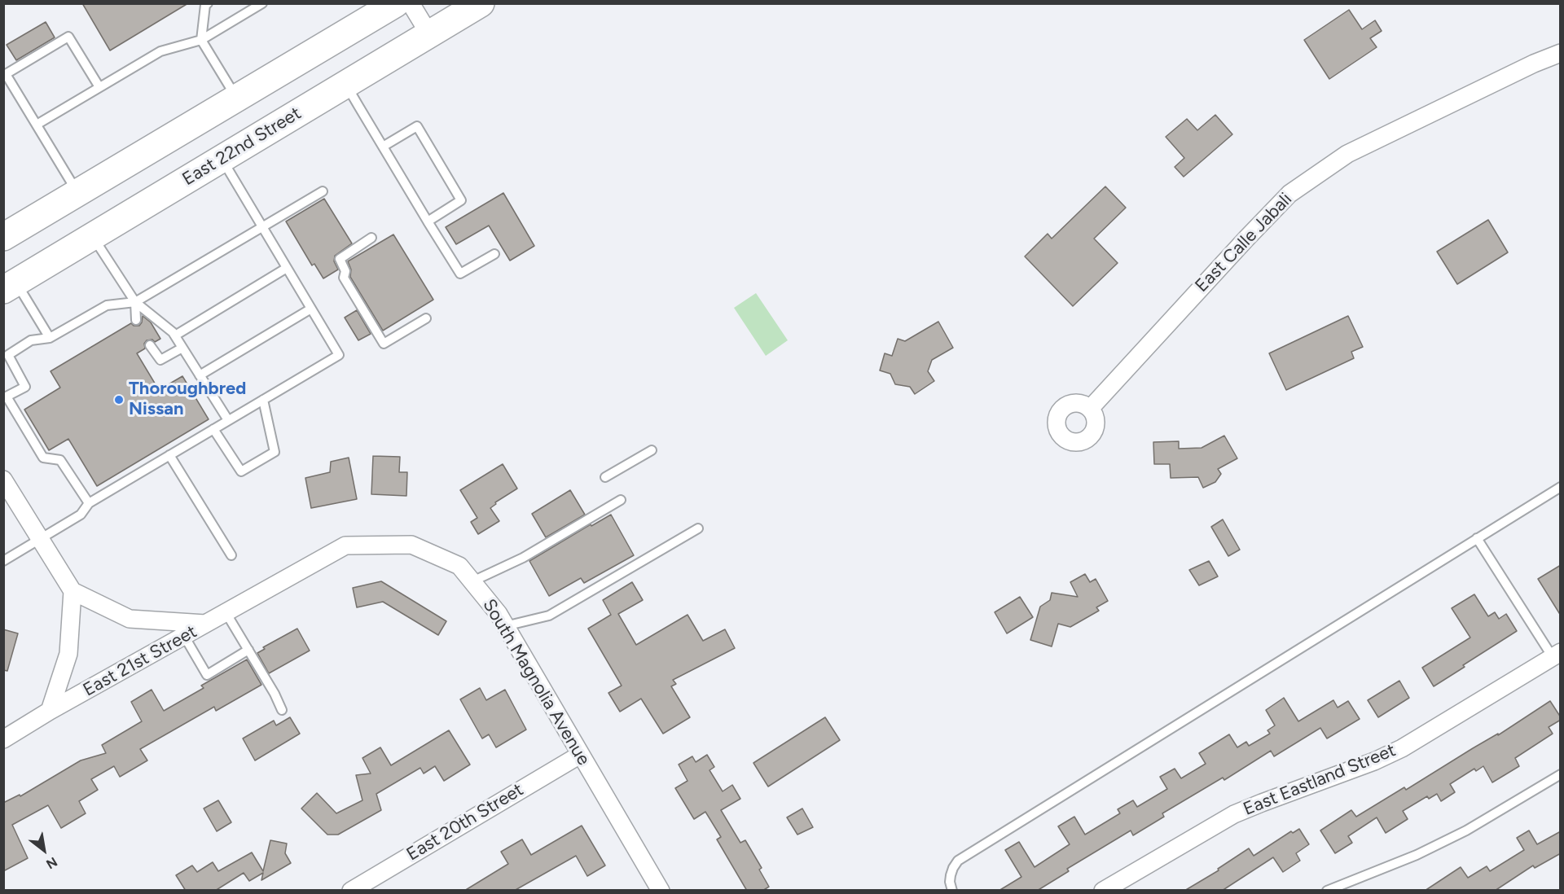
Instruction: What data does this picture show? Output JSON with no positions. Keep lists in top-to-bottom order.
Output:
{
  "streets": {
    "main road": ["East 22nd Street"],
    "street": [
      "East Calle Jabali",
      "East 21st Street",
      "South Magnolia Avenue",
      "East Eastland Street",
      "East 20th Street"
    ]
  },
  "crossings": [
    ["East 21st Street", "South Magnolia Avenue"],
    ["South Magnolia Avenue", "East 20th Street"]
  ],
  "places": ["Thoroughbred Nissan"],
  "north": "bottom right"
}
